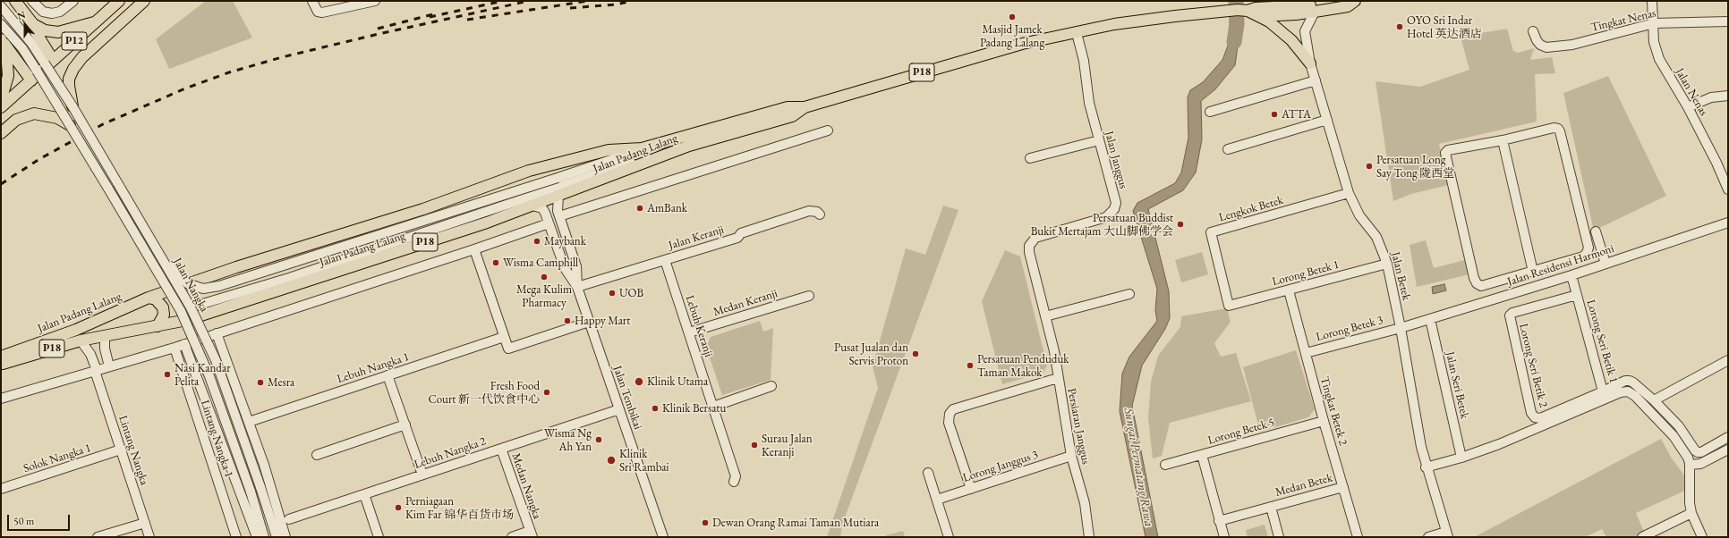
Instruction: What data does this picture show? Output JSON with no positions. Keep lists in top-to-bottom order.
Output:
{
  "streets": {
    "main road": ["P12", "P18", "Jalan Padang Lalang"],
    "street": [
      "Tingkat Nenas",
      "Jalan Nenas",
      "Jalan Janggus",
      "Lengkok Betek",
      "Jalan Keranji",
      "Jalan Residensi Harmoni",
      "Lorong Betek 1",
      "Jalan Betek",
      "Jalan Nangka",
      "Medan Keranji",
      "Lebuh Keranji",
      "Lorong Betek 3",
      "Lorong Seri Betik 1",
      "Lorong Seri Betik 2",
      "Lebuh Nangka 1",
      "Jalan Seri Betek",
      "Jalan Tembikai",
      "Tingkat Betek 2",
      "Persiaran Janggus",
      "Lorong Betek 5",
      "Lintang Nangka 1",
      "Lintang Nangka",
      "Lebuh Nangka 2",
      "Solok Nangka 1",
      "Lorong Janggus 3",
      "Medan Betek",
      "Medan Nangka"
    ]
  },
  "crossings": [
    ["Tingkat Nenas", "Jalan Nenas"],
    ["P12", "Jalan Nangka"],
    ["P18", "Jalan Padang Lalang"],
    ["P18", "Jalan Betek"],
    ["Jalan Padang Lalang", "Jalan Janggus"],
    ["Jalan Padang Lalang", "Jalan Betek"],
    ["Jalan Padang Lalang", "Jalan Nangka"],
    ["Jalan Padang Lalang", "Jalan Tembikai"],
    ["Jalan Padang Lalang", "Lintang Nangka"],
    ["Jalan Janggus", "Persiaran Janggus"],
    ["Lengkok Betek", "Lorong Betek 1"],
    ["Lengkok Betek", "Jalan Betek"],
    ["Jalan Keranji", "Lebuh Keranji"],
    ["Jalan Keranji", "Jalan Tembikai"],
    ["Jalan Residensi Harmoni", "Jalan Betek"],
    ["Jalan Residensi Harmoni", "Lorong Betek 3"],
    ["Jalan Residensi Harmoni", "Lorong Seri Betik 1"],
    ["Jalan Residensi Harmoni", "Jalan Seri Betek"],
    ["Lorong Betek 1", "Jalan Betek"],
    ["Lorong Betek 1", "Tingkat Betek 2"],
    ["Jalan Betek", "Lorong Betek 3"],
    ["Medan Keranji", "Lebuh Keranji"],
    ["Lorong Betek 3", "Tingkat Betek 2"],
    ["Lorong Seri Betik 1", "Lorong Seri Betik 2"],
    ["Jalan Tembikai", "Lebuh Nangka 2"],
    ["Tingkat Betek 2", "Lorong Betek 5"],
    ["Tingkat Betek 2", "Medan Betek"],
    ["Persiaran Janggus", "Lorong Janggus 3"],
    ["Lintang Nangka", "Solok Nangka 1"],
    ["Lebuh Nangka 2", "Medan Nangka"]
  ],
  "water": ["Sungai Permatang Rawa"],
  "places": [
    "Masjid Jamek Padang Lalang",
    "OYO Sri Indar Hotel 英达酒店",
    "ATTA",
    "Persatuan Long Say Tong 陇西堂",
    "AmBank",
    "Persatuan Buddist Bukit Mertajam 大山脚佛学会",
    "Maybank",
    "Wisma Camphill",
    "Mega Kulim Pharmacy",
    "UOB",
    "Happy Mart",
    "Pusat Jualan dan Servis Proton",
    "Persatuan Penduduk Taman Makok",
    "Nasi Kandar Pelita",
    "Klinik Utama",
    "Mesra",
    "Fresh Food Court 新一代饮食中心",
    "Klinik Bersatu",
    "Wisma Ng Ah Yan",
    "Surau Jalan Keranji",
    "Klinik Sri Rambai",
    "Perniagaan Kim Far 锦华百货市场",
    "Dewan Orang Ramai Taman Mutiara"
  ],
  "scale_bar": "50 m",
  "north": "top"
}
